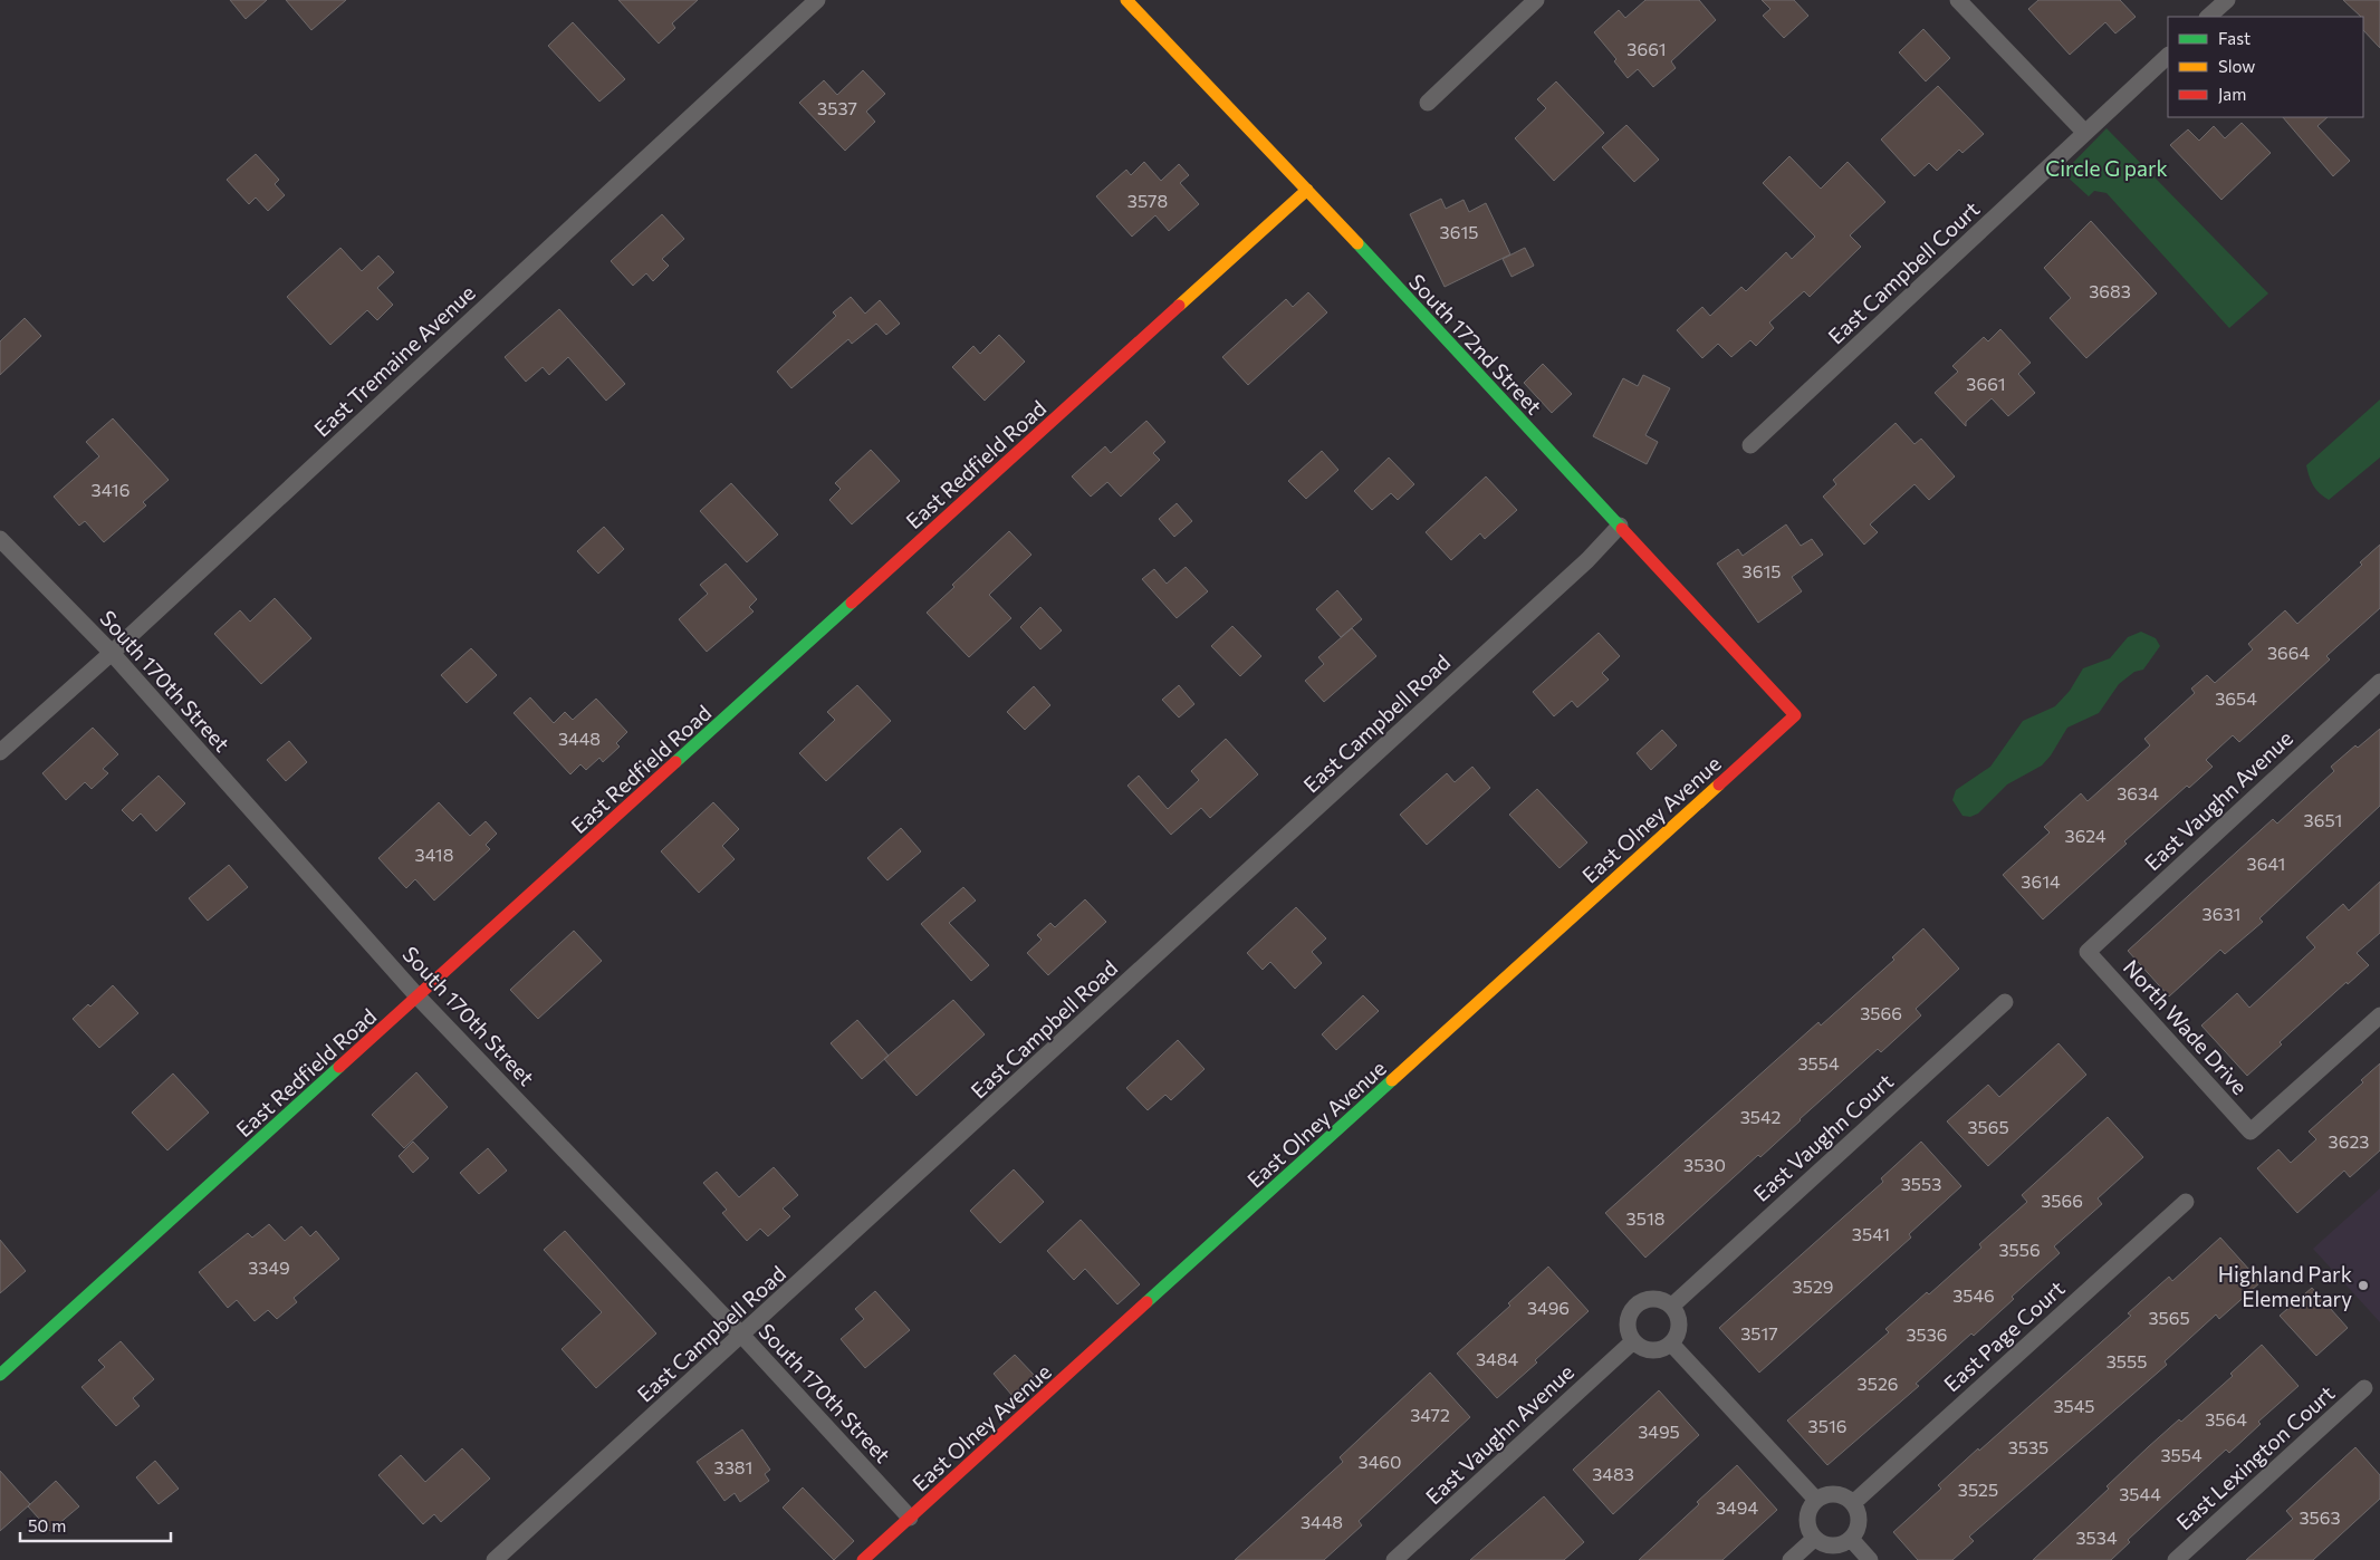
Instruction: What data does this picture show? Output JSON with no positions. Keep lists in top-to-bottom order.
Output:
{
  "streets": {
    "street": [
      "East Campbell Court",
      "South 172nd Street",
      "East Tremaine Avenue",
      "East Redfield Road",
      "South 170th Street",
      "East Campbell Road",
      "East Vaughn Avenue",
      "East Olney Avenue",
      "North Wade Drive",
      "East Vaughn Court",
      "East Page Court",
      "East Lexington Court"
    ]
  },
  "crossings": [
    ["South 172nd Street", "East Redfield Road"],
    ["South 172nd Street", "East Campbell Road"],
    ["South 172nd Street", "East Olney Avenue"],
    ["East Tremaine Avenue", "South 170th Street"],
    ["East Redfield Road", "South 170th Street"],
    ["South 170th Street", "East Campbell Road"],
    ["South 170th Street", "East Olney Avenue"],
    ["East Vaughn Avenue", "North Wade Drive"],
    ["East Vaughn Avenue", "East Vaughn Court"]
  ],
  "parks": ["Circle G park"],
  "places": ["Highland Park Elementary"],
  "house_numbers": [
    "3661",
    "3537",
    "3578",
    "3615",
    "3683",
    "3661",
    "3416",
    "3615",
    "3664",
    "3654",
    "3448",
    "3634",
    "3651",
    "3624",
    "3418",
    "3641",
    "3614",
    "3631",
    "3566",
    "3554",
    "3542",
    "3565",
    "3623",
    "3530",
    "3553",
    "3566",
    "3518",
    "3541",
    "3556",
    "3349",
    "3529",
    "3546",
    "3496",
    "3565",
    "3517",
    "3536",
    "3484",
    "3555",
    "3526",
    "3545",
    "3472",
    "3564",
    "3516",
    "3495",
    "3535",
    "3554",
    "3460",
    "3381",
    "3483",
    "3525",
    "3544",
    "3494",
    "3563",
    "3448",
    "3534"
  ],
  "legend": ["Fast", "Slow", "Jam"],
  "scale_bar": "50 m"
}
